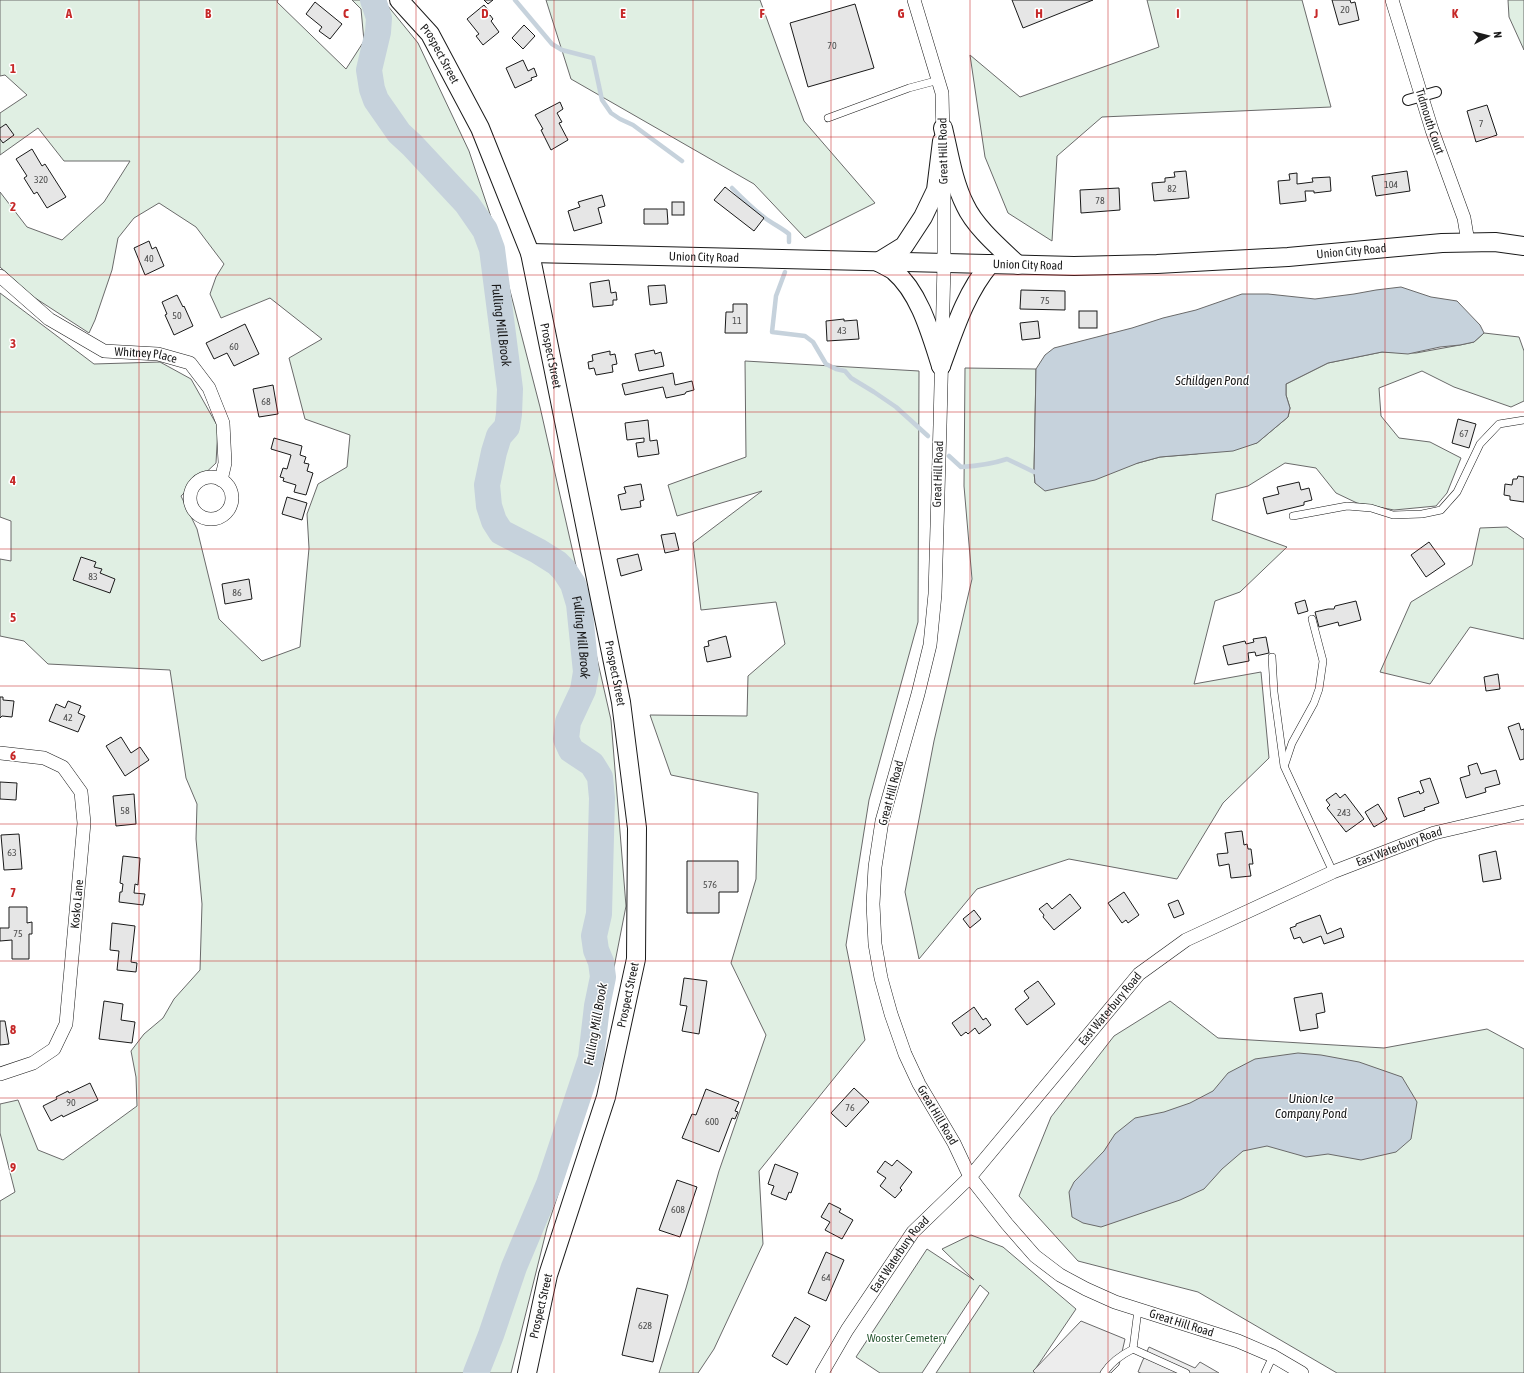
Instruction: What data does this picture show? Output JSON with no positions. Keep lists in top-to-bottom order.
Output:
{
  "streets": {
    "main road": ["Prospect Street", "Union City Road"],
    "street": [
      "Tidmouth Court",
      "Great Hill Road",
      "Whitney Place",
      "East Waterbury Road",
      "Kosko Lane"
    ]
  },
  "crossings": [
    ["Prospect Street", "Union City Road"],
    ["Tidmouth Court", "Union City Road"],
    ["Great Hill Road", "Union City Road"],
    ["Great Hill Road", "East Waterbury Road"]
  ],
  "water": ["Fulling Mill Brook", "Schildgen Pond", "Union Ice Company Pond"],
  "parks": ["Wooster Cemetery"],
  "house_numbers": [
    "20",
    "70",
    "7",
    "320",
    "104",
    "82",
    "78",
    "40",
    "75",
    "50",
    "11",
    "43",
    "60",
    "68",
    "67",
    "83",
    "86",
    "42",
    "58",
    "243",
    "63",
    "576",
    "75",
    "90",
    "76",
    "600",
    "608",
    "64",
    "628"
  ],
  "north": "right",
  "grid": {
    "columns": [
      "A",
      "B",
      "C",
      "D",
      "E",
      "F",
      "G",
      "H",
      "I",
      "J",
      "K"
    ],
    "rows": [
      "1",
      "2",
      "3",
      "4",
      "5",
      "6",
      "7",
      "8",
      "9"
    ]
  }
}
